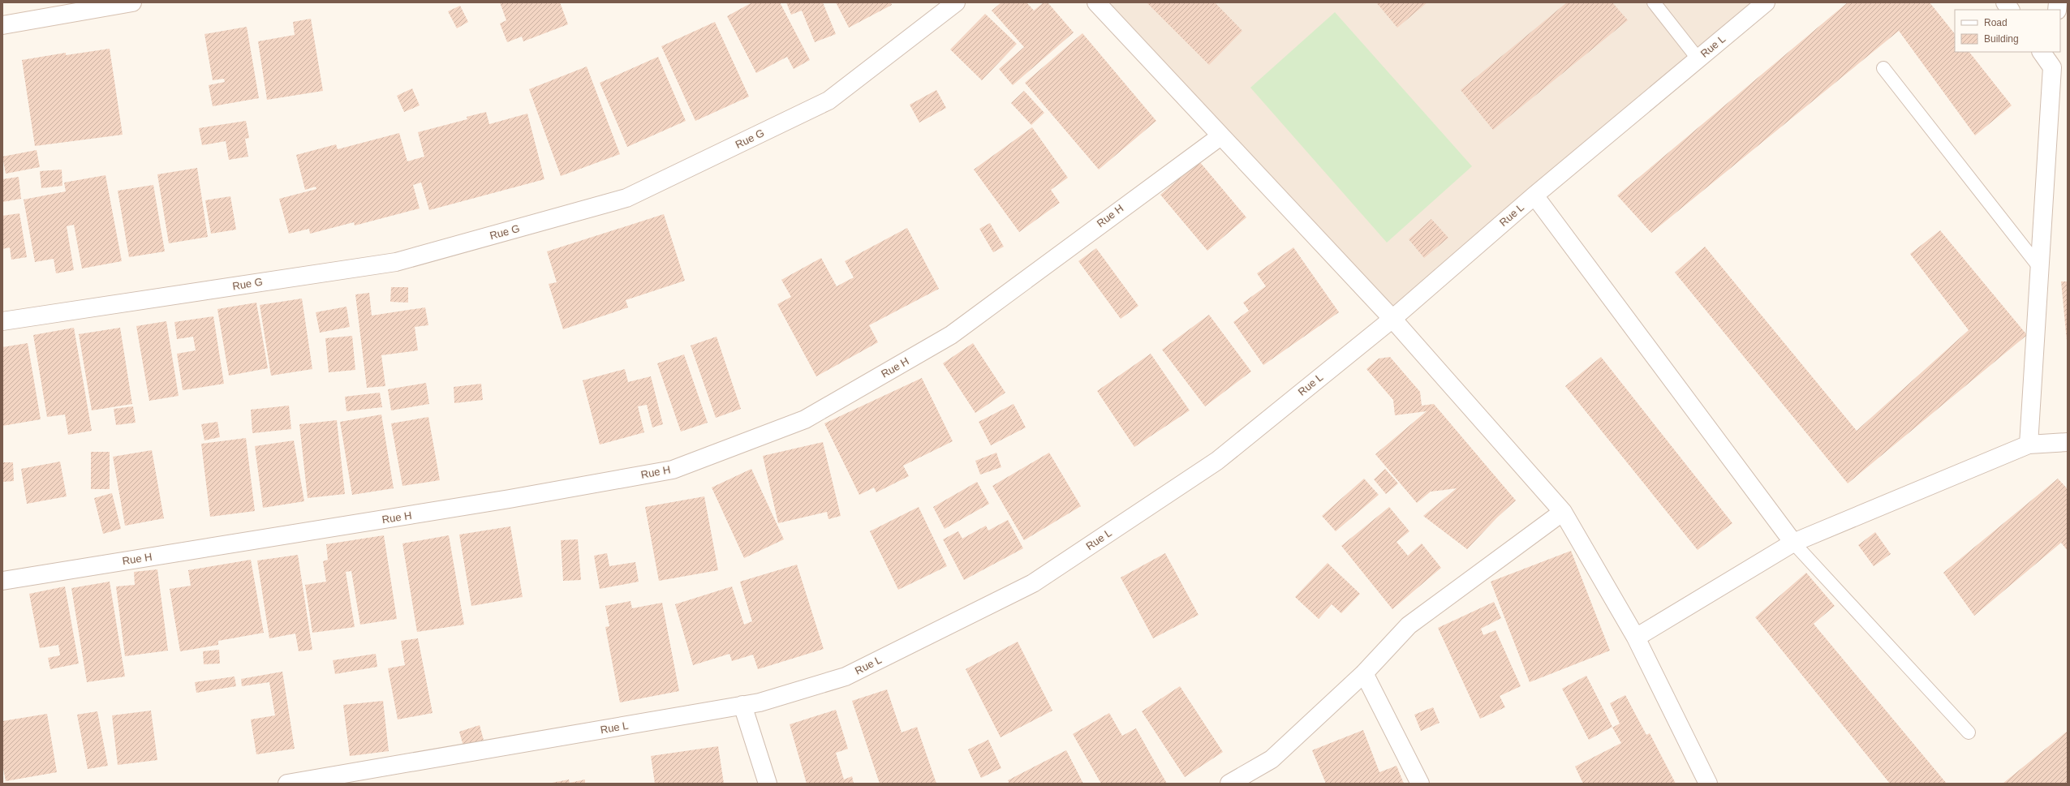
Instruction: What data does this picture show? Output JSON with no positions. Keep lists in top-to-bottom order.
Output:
{
  "streets": {
    "street": ["Rue L", "Rue G", "Rue H"]
  },
  "legend": ["Road", "Building"]
}
